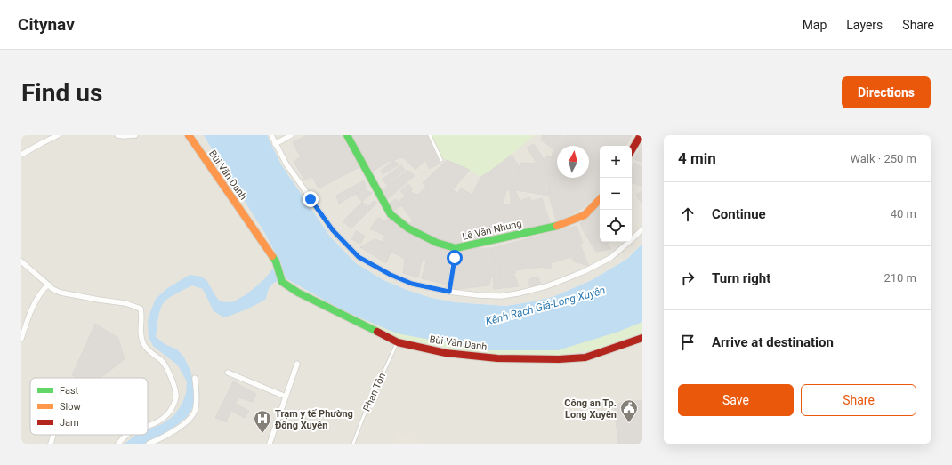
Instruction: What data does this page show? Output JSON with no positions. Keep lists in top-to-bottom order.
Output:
{
  "streets": {
    "street": ["Bùi Văn Danh", "Lê Văn Nhung"],
    "lane": ["Phan Tôn"]
  },
  "crossings": [
    ["Bùi Văn Danh", "Phan Tôn"]
  ],
  "water": ["Kênh Rạch Giá-Long Xuyên"],
  "places": {
    "public building": ["Công an Tp. Long Xuyên"],
    "hospital": ["Trạm y tế Phường Đông Xuyên"]
  },
  "legend": ["Fast", "Slow", "Jam"],
  "north": "top",
  "page": {
    "header": "Citynav",
    "nav": ["Map", "Layers", "Share"],
    "buttons": [
      "Directions",
      ["Save", "Share"]
    ],
    "title": "Find us",
    "heading": ["4 min", "Walk · 250 m"],
    "map_buttons": ["+", "−"],
    "list": [
      ["Continue", "40 m"],
      ["Turn right", "210 m"],
      "Arrive at destination"
    ]
  }
}
